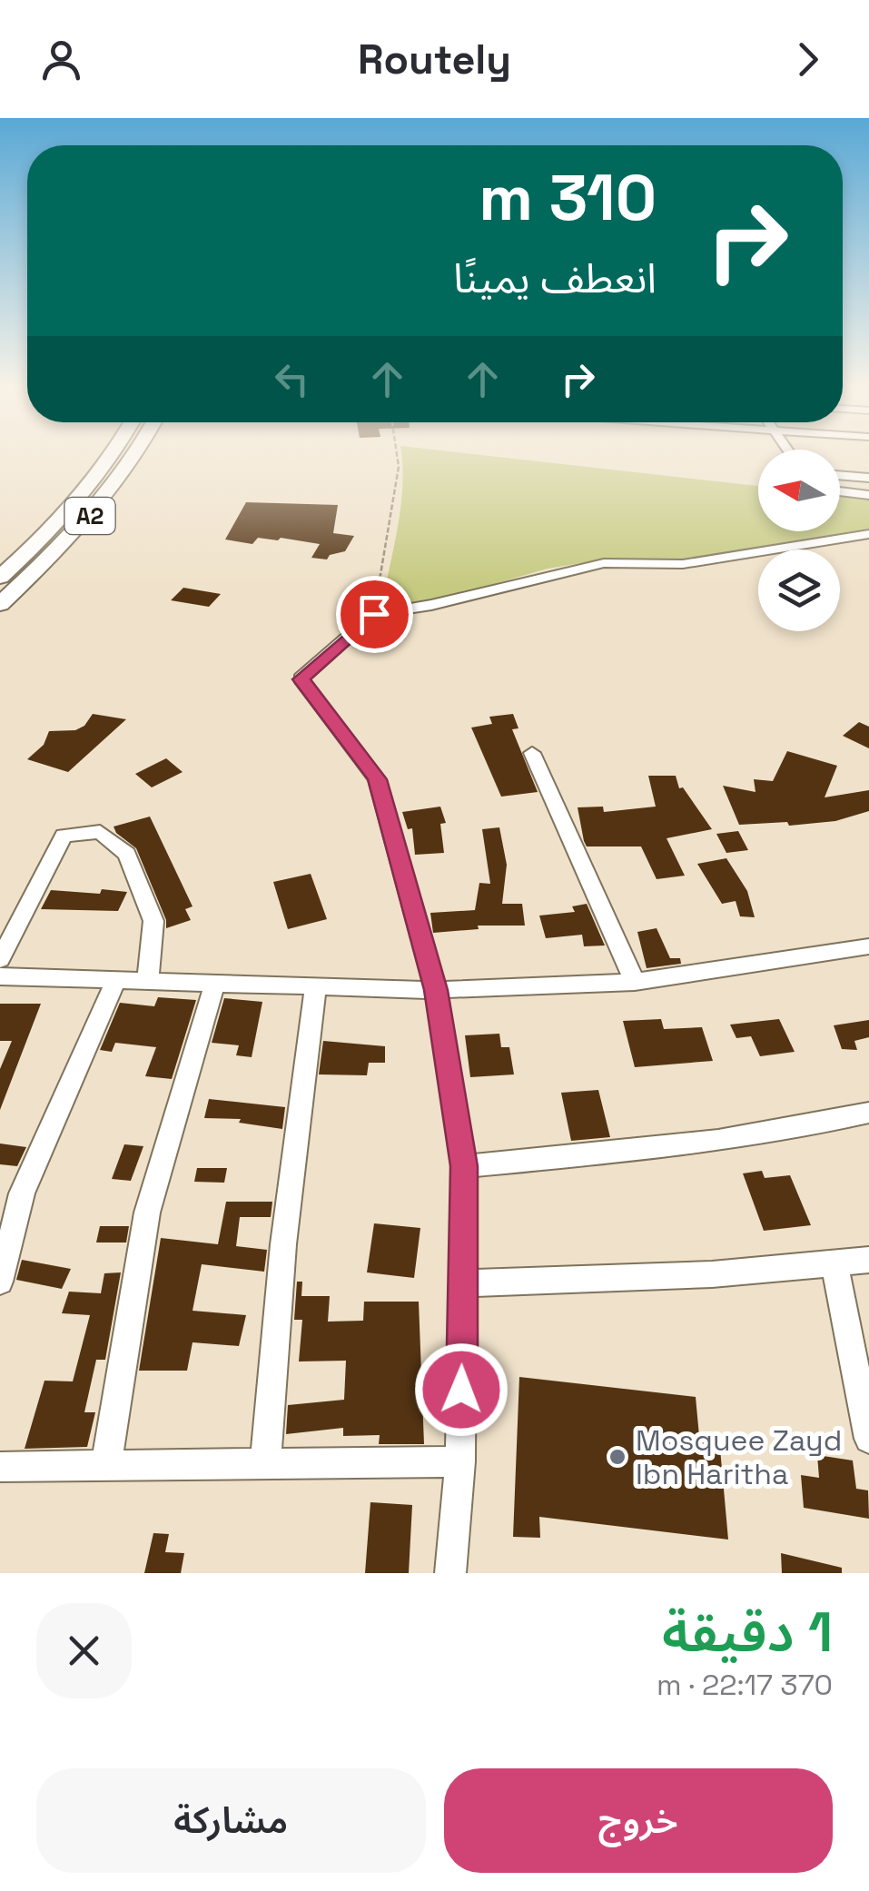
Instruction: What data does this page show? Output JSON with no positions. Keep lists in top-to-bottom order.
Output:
{
  "streets": {
    "highway": ["A2"]
  },
  "places": ["Mosquee Zayd Ibn Haritha"],
  "north": "left",
  "page": {
    "header": "Routely",
    "turn": ["310 m", "انعطف يمينًا"],
    "heading": ["1 دقيقة", "370 m · 22:17"],
    "buttons": ["خروج", "مشاركة"]
  }
}
